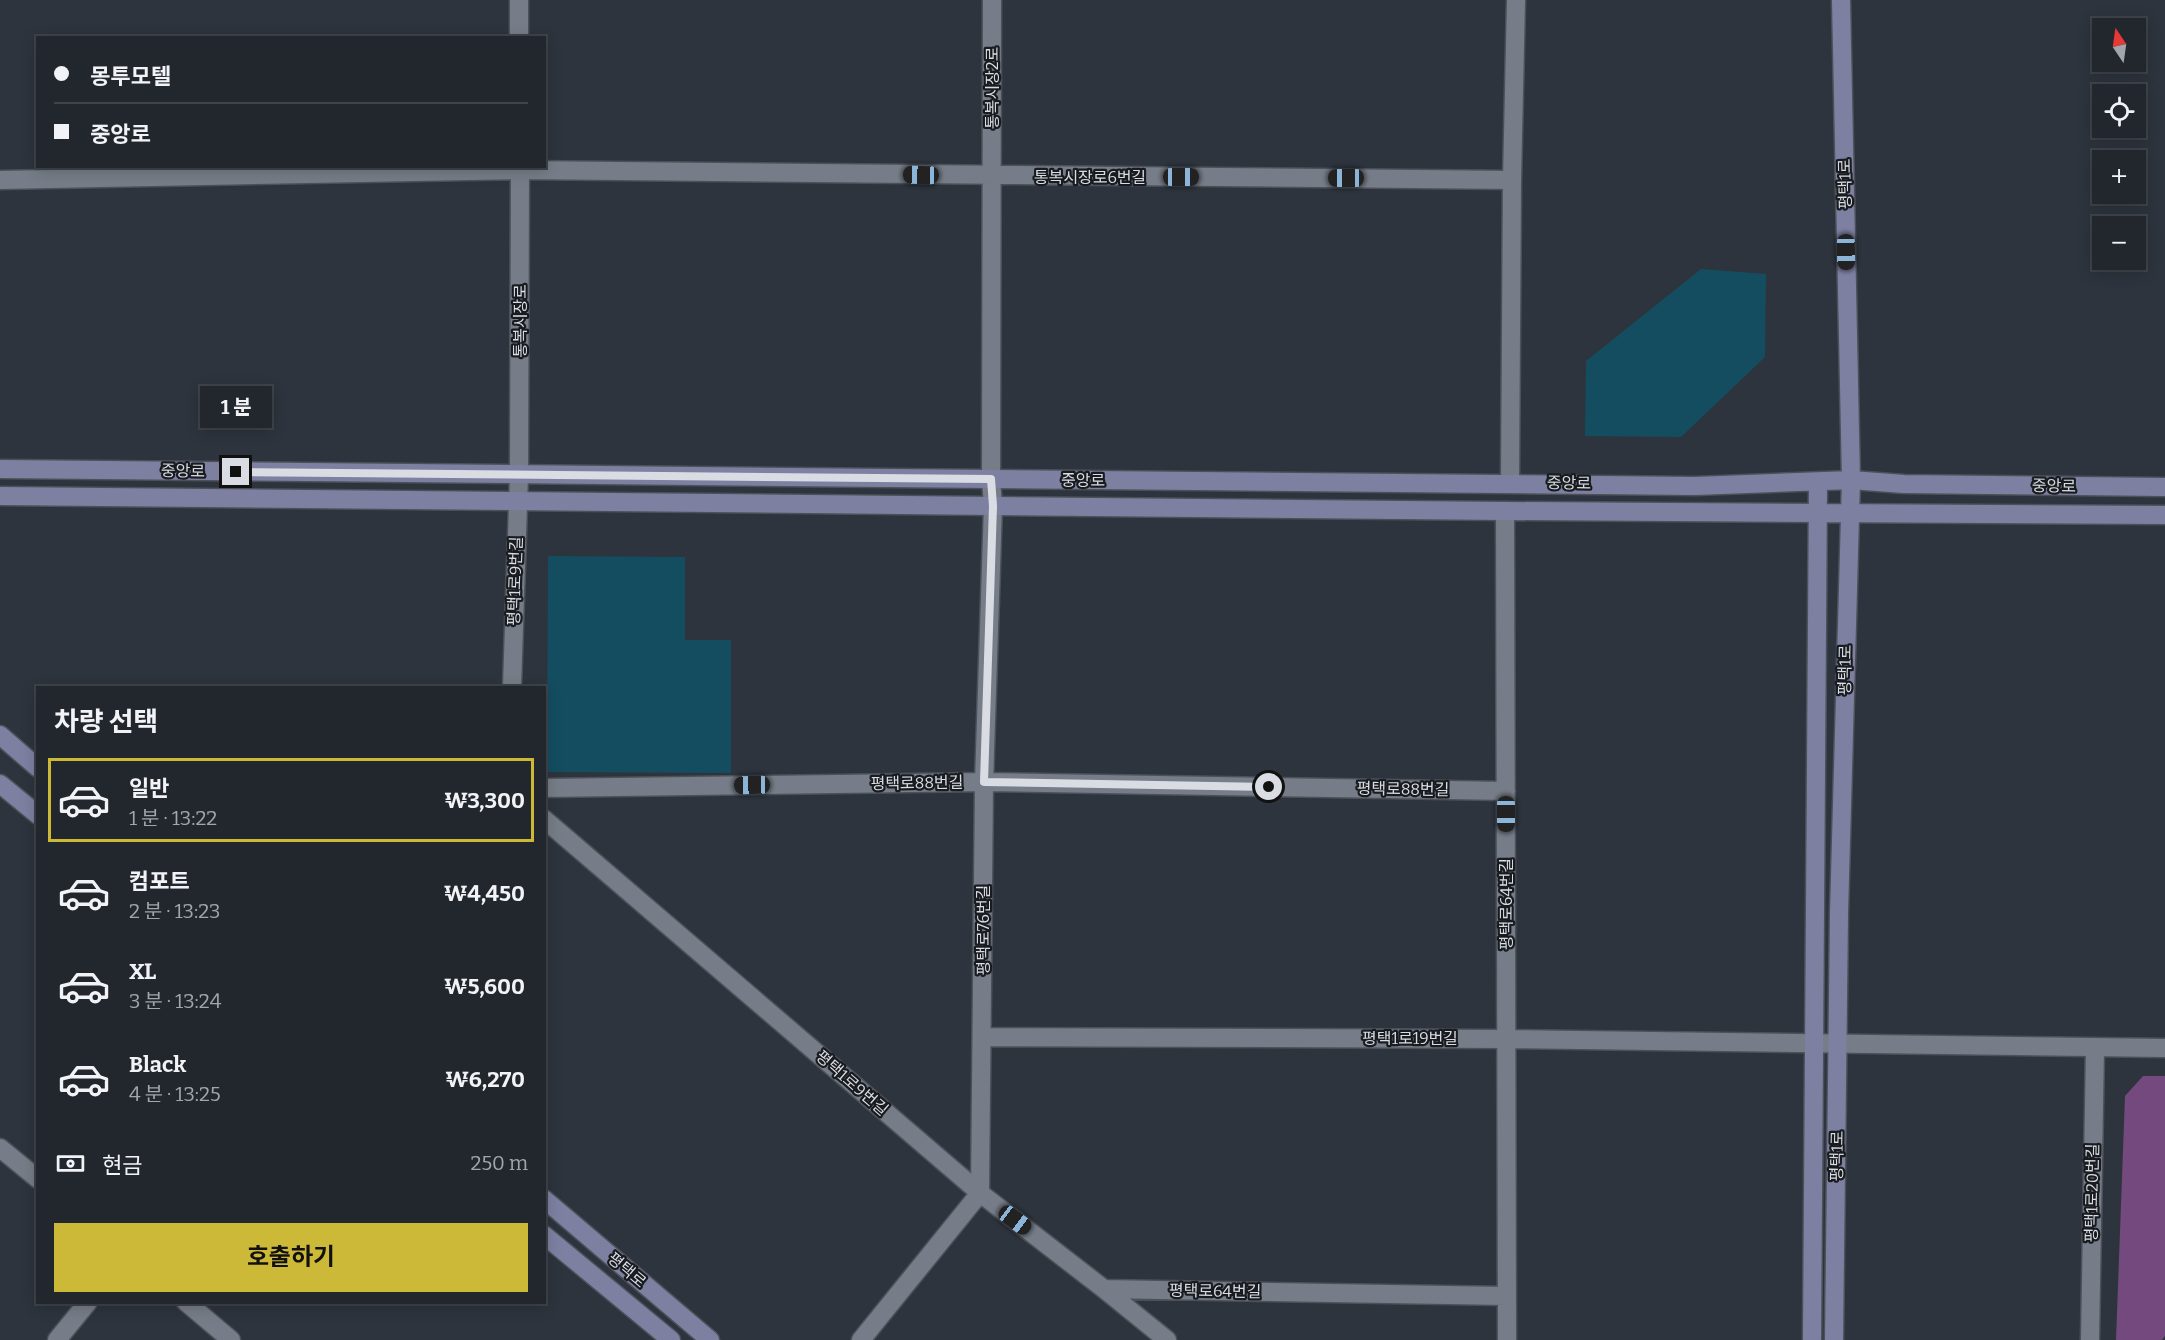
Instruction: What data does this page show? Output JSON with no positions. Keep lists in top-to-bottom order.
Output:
{
  "streets": {
    "street": [
      "통복시장2로",
      "통복시장로6번길",
      "평택1로",
      "통복시장로",
      "중앙로",
      "평택1로9번길",
      "평택로88번길",
      "평택로64번길",
      "평택로76번길",
      "평택1로19번길",
      "평택1로20번길",
      "평택로"
    ]
  },
  "crossings": [
    ["통복시장2로", "통복시장로6번길"],
    ["통복시장로6번길", "통복시장로"],
    ["평택1로", "중앙로"],
    ["평택1로", "평택1로19번길"],
    ["통복시장로", "중앙로"],
    ["통복시장로", "평택1로9번길"],
    ["중앙로", "평택1로9번길"],
    ["중앙로", "평택로64번길"],
    ["중앙로", "평택로76번길"],
    ["평택1로9번길", "평택로64번길"],
    ["평택1로9번길", "평택로76번길"],
    ["평택로88번길", "평택로64번길"],
    ["평택로88번길", "평택로76번길"],
    ["평택로64번길", "평택1로19번길"],
    ["평택로76번길", "평택1로19번길"]
  ],
  "north": "top",
  "page": {
    "map_buttons": ["+", "−"],
    "banner": ["몽투모텔", "중앙로"],
    "bubble": "1 분",
    "heading": "차량 선택",
    "list": [
      {
        "name": "일반",
        "note": "1 분 · 13:22",
        "value": "₩3,300"
      },
      {
        "name": "컴포트",
        "note": "2 분 · 13:23",
        "value": "₩4,450"
      },
      {
        "name": "XL",
        "note": "3 분 · 13:24",
        "value": "₩5,600"
      },
      {
        "name": "Black",
        "note": "4 분 · 13:25",
        "value": "₩6,270"
      }
    ],
    "pay": ["현금", "250 m"],
    "buttons": "호출하기"
  }
}
